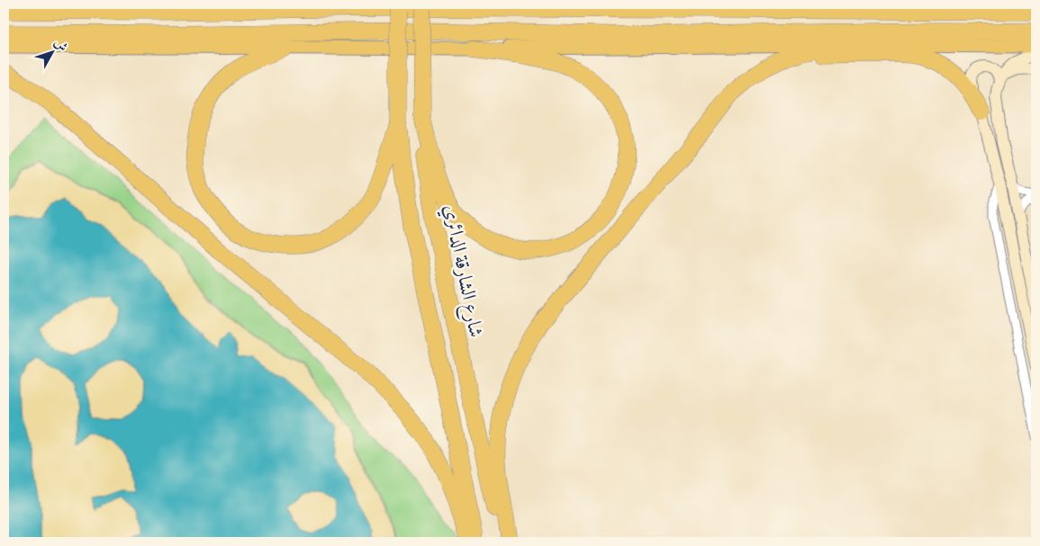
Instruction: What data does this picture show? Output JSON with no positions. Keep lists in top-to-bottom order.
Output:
{
  "streets": {
    "highway": ["شارع الشارقة الدائري"]
  },
  "north": "top right"
}
